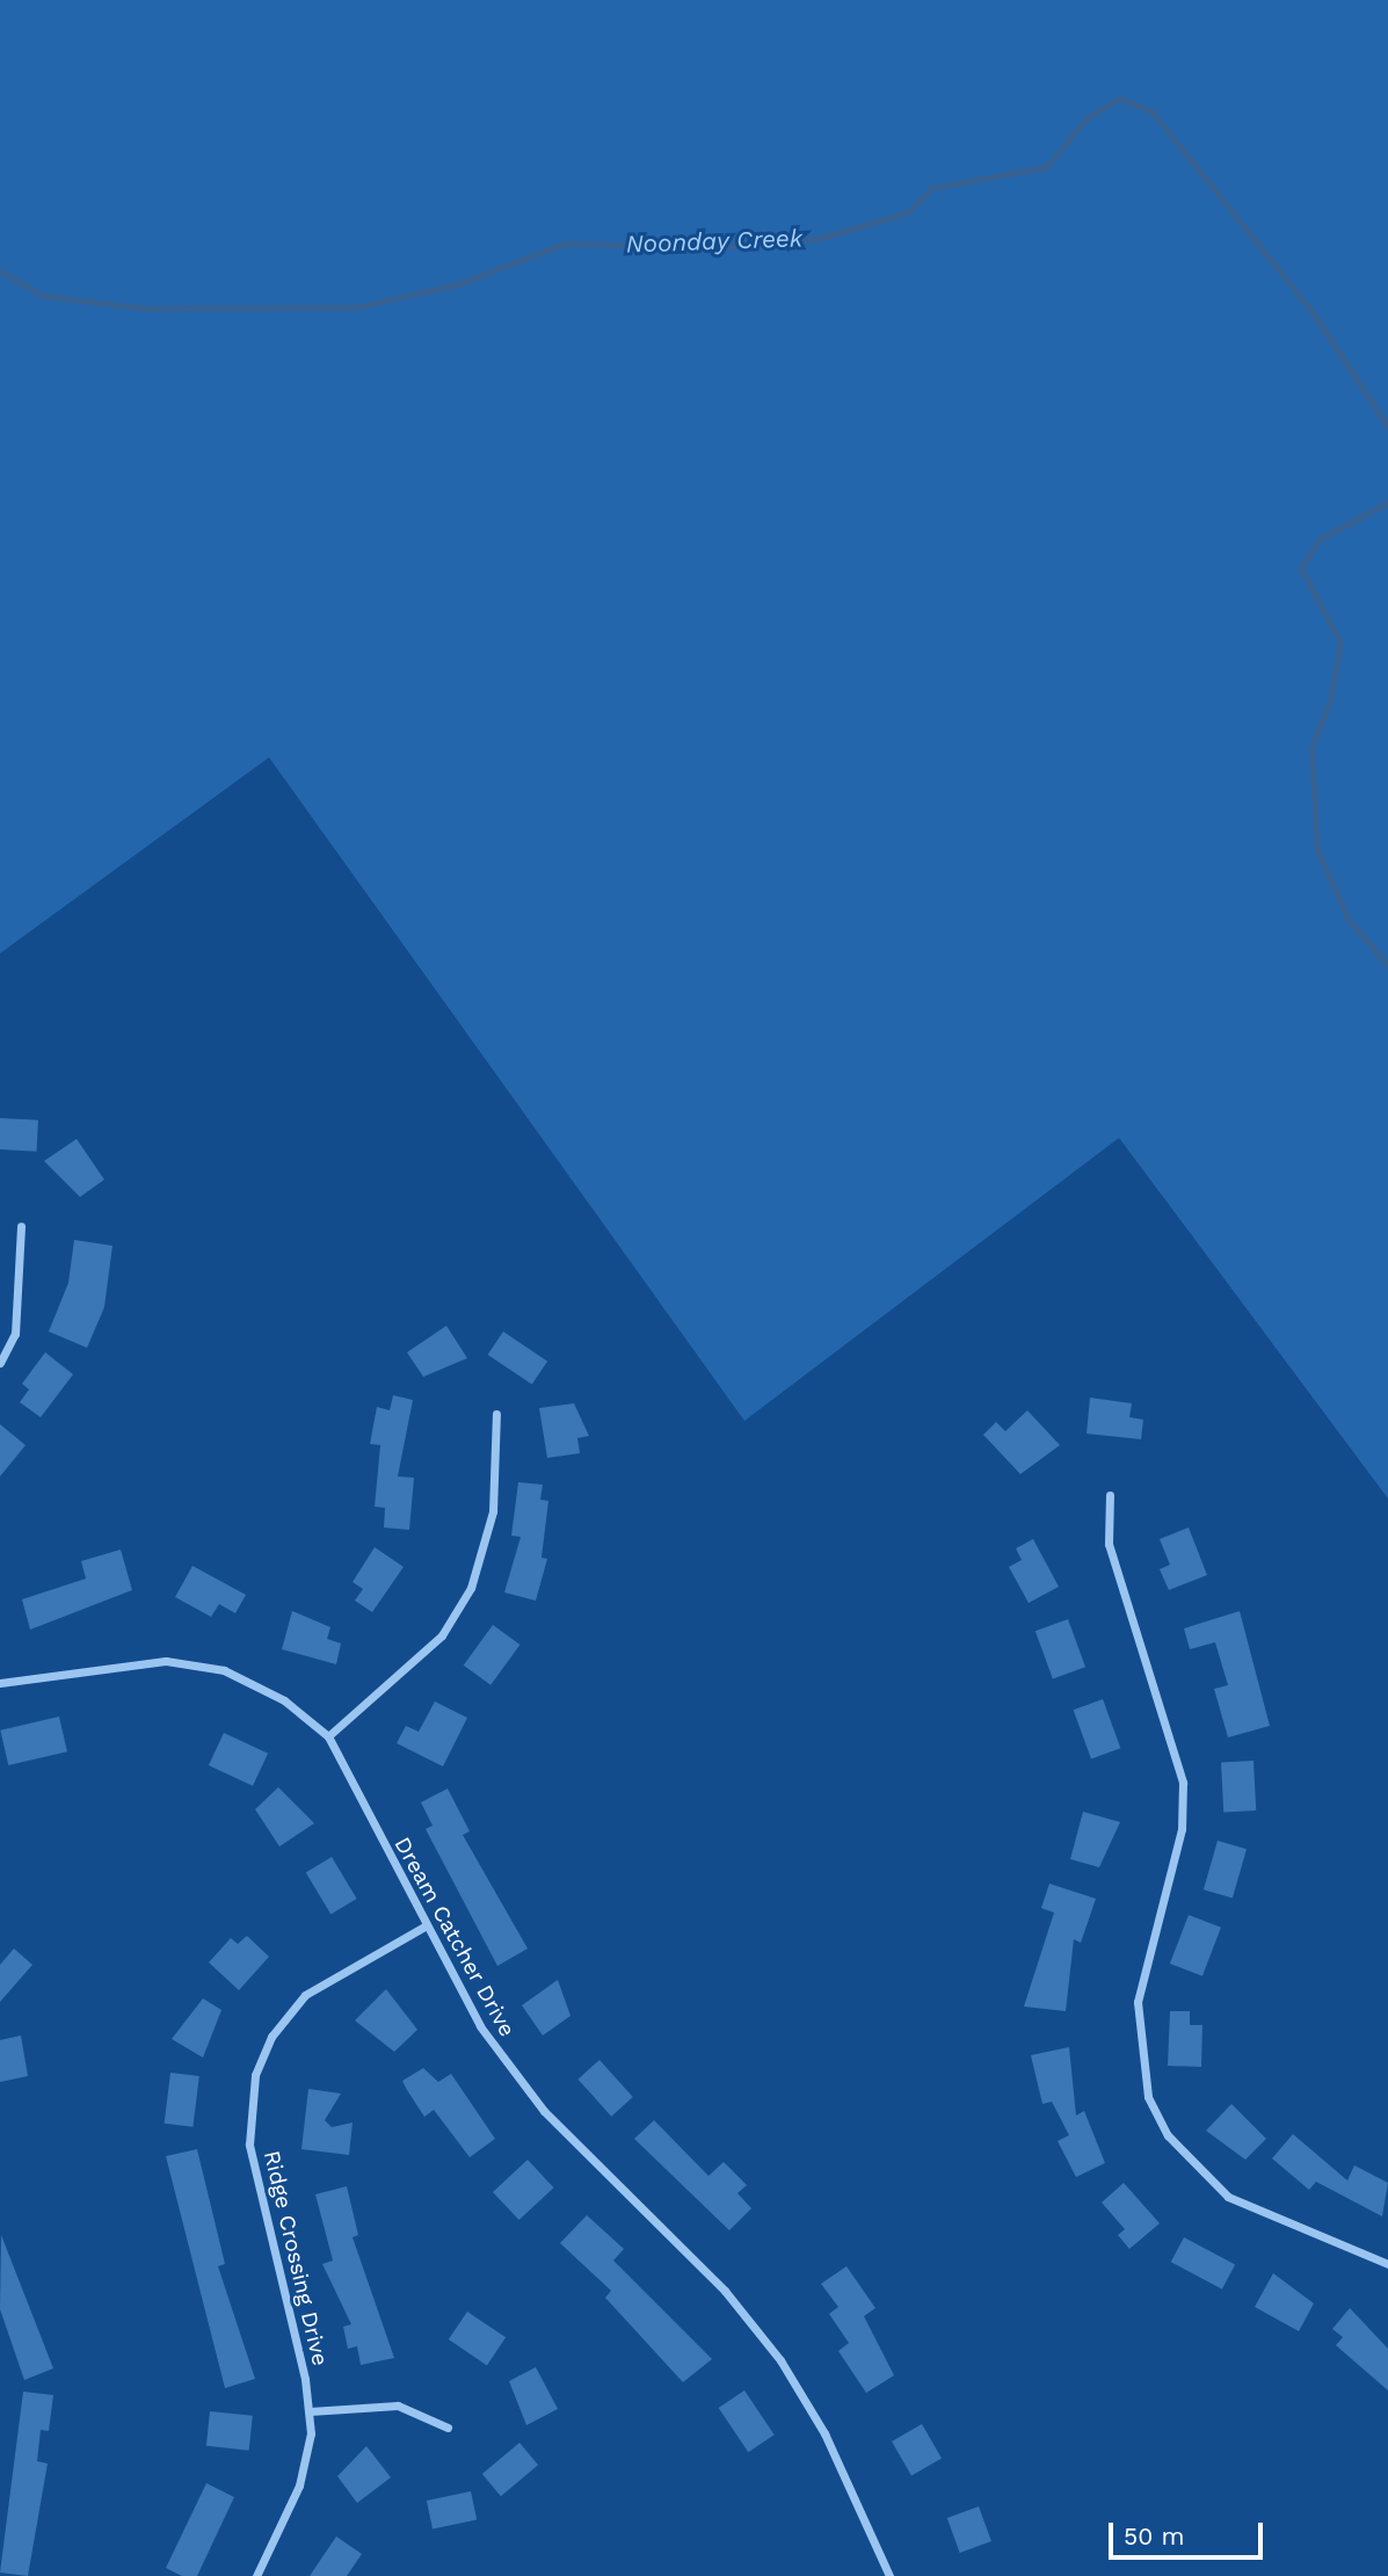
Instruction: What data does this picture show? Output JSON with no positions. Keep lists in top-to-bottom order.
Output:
{
  "streets": {
    "street": ["Dream Catcher Drive", "Ridge Crossing Drive"]
  },
  "crossings": [
    ["Dream Catcher Drive", "Ridge Crossing Drive"]
  ],
  "water": ["Noonday Creek"],
  "scale_bar": "50 m"
}
